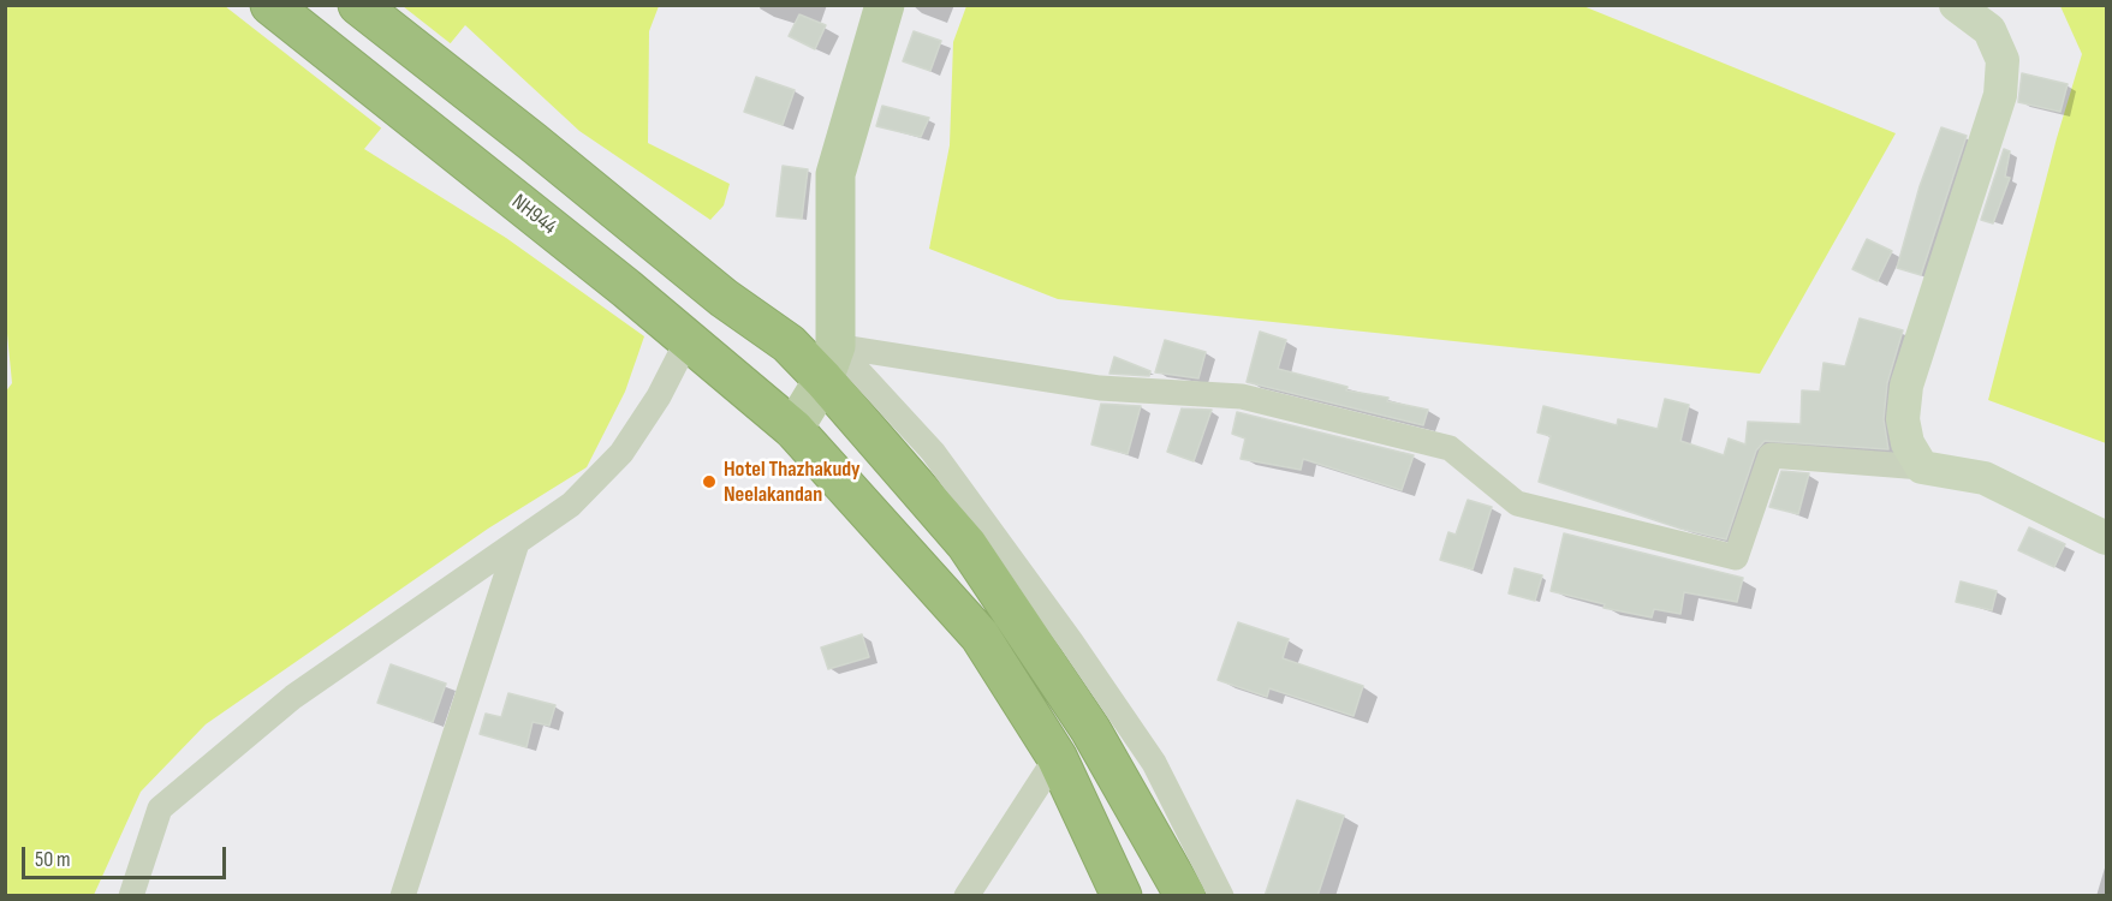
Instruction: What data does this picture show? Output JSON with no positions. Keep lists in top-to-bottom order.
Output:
{
  "streets": {
    "highway": ["NH944"]
  },
  "places": ["Hotel Thazhakudy Neelakandan"],
  "scale_bar": "50 m"
}
